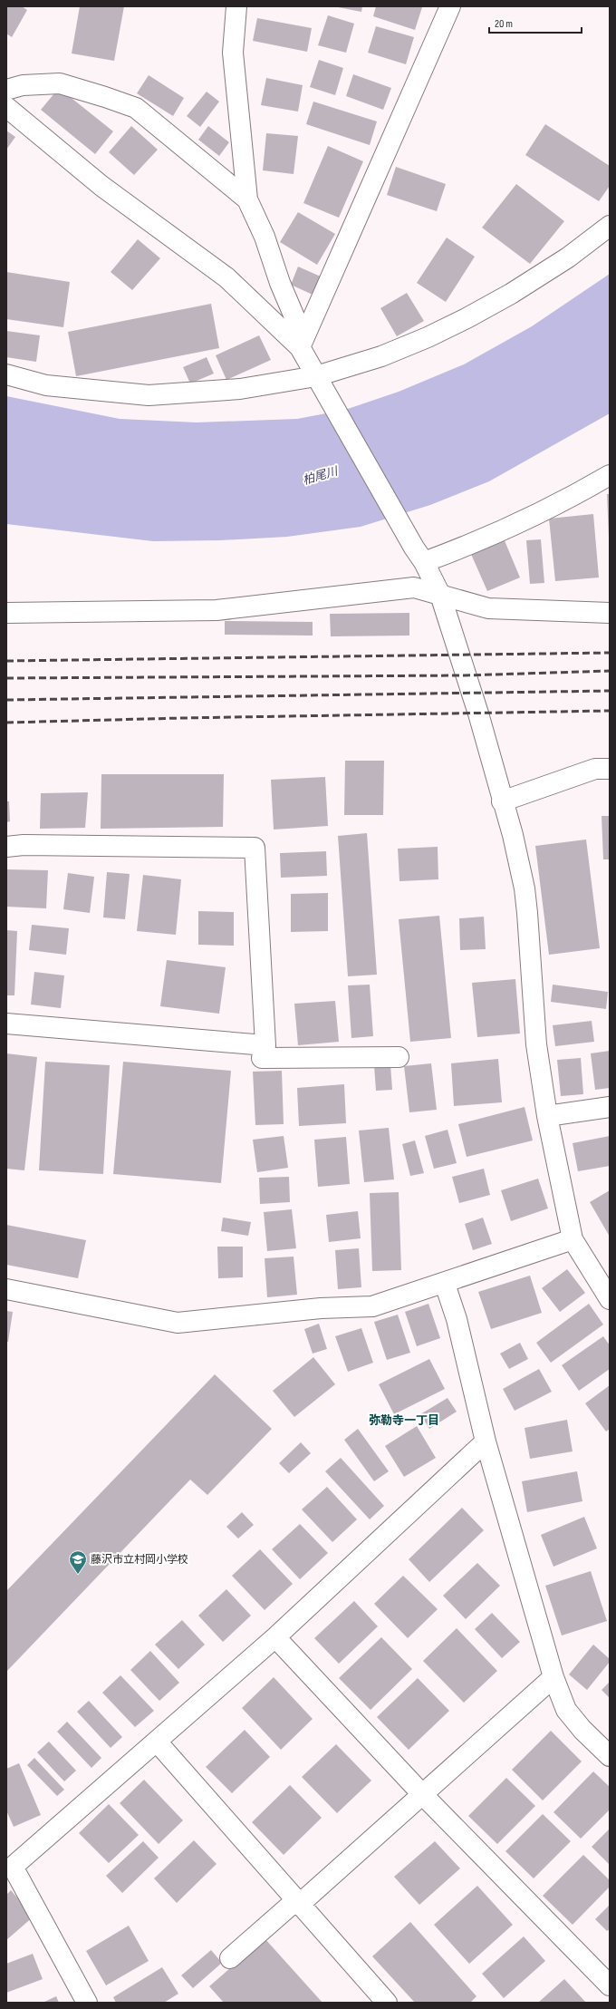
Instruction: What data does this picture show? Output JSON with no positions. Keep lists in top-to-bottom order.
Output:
{
  "districts": ["弥勒寺一丁目"],
  "water": ["柏尾川"],
  "places": {
    "school or university": ["藤沢市立村岡小学校"]
  },
  "scale_bar": "20 m"
}
